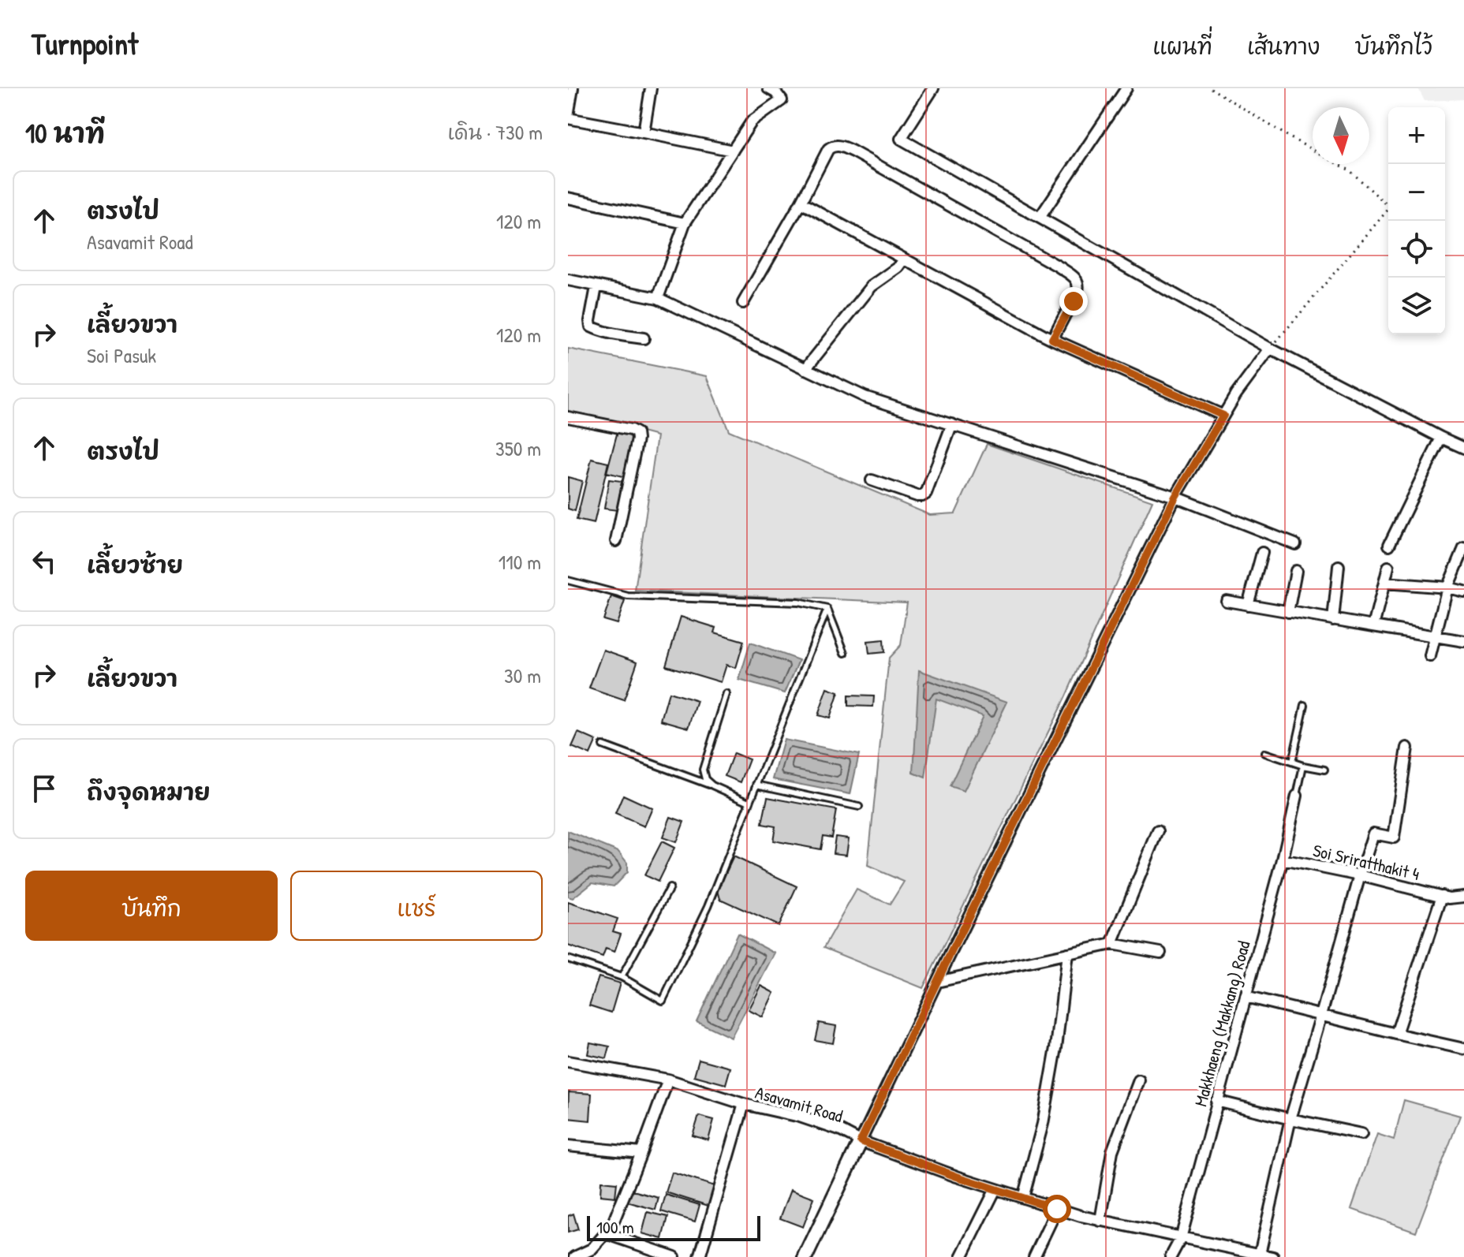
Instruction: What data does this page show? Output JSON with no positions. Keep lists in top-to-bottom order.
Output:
{
  "streets": {
    "street": ["Soi Sriratthakit 4", "Makkhaeng (Makkang) Road", "Asavamit Road"]
  },
  "crossings": [
    ["Soi Sriratthakit 4", "Makkhaeng (Makkang) Road"],
    ["Makkhaeng (Makkang) Road", "Asavamit Road"]
  ],
  "scale_bar": "100 m",
  "north": "bottom",
  "page": {
    "header": "Turnpoint",
    "nav": ["แผนที่", "เส้นทาง", "บันทึกไว้"],
    "heading": ["10 นาที", "เดิน · 730 m"],
    "map_buttons": ["+", "−"],
    "list": [
      ["ตรงไป", "Asavamit Road", "120 m"],
      ["เลี้ยวขวา", "Soi Pasuk", "120 m"],
      ["ตรงไป", "350 m"],
      ["เลี้ยวซ้าย", "110 m"],
      ["เลี้ยวขวา", "30 m"],
      "ถึงจุดหมาย"
    ],
    "buttons": ["บันทึก", "แชร์"],
    "scale": "100 m"
  }
}
